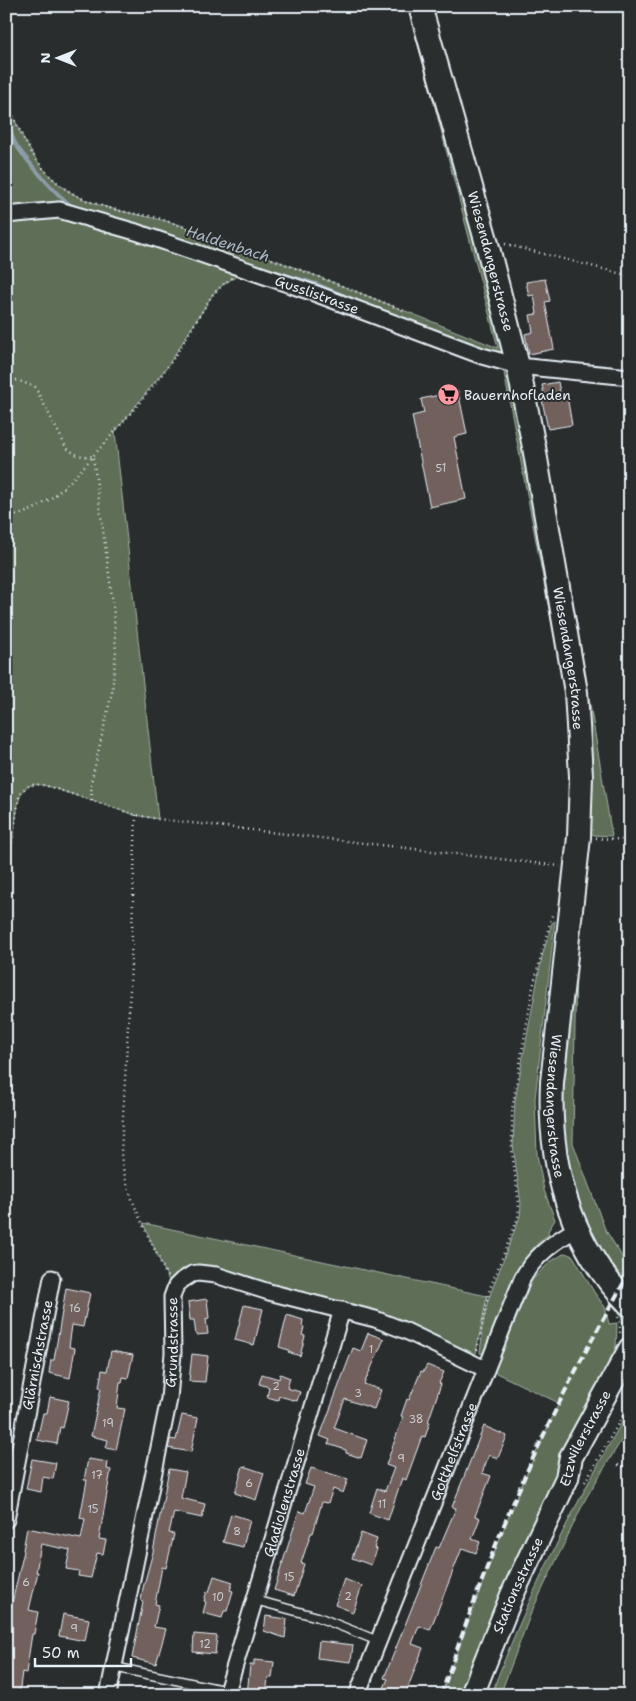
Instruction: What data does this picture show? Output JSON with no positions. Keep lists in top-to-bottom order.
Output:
{
  "streets": {
    "main road": ["Wiesendangerstrasse", "Etzwilerstrasse", "Stationsstrasse"],
    "street": [
      "Gusslistrasse",
      "Grundstrasse",
      "Glärnischstrasse",
      "Gotthelfstrasse",
      "Gladiolenstrasse"
    ]
  },
  "crossings": [
    ["Wiesendangerstrasse", "Gusslistrasse"],
    ["Wiesendangerstrasse", "Gotthelfstrasse"],
    ["Grundstrasse", "Gotthelfstrasse"],
    ["Grundstrasse", "Gladiolenstrasse"],
    ["Etzwilerstrasse", "Stationsstrasse"]
  ],
  "water": ["Haldenbach"],
  "places": {
    "supermarket": ["Bauernhofladen"]
  },
  "house_numbers": [
    "51",
    "16",
    "1",
    "2",
    "3",
    "38",
    "19",
    "9",
    "17",
    "6",
    "11",
    "15",
    "8",
    "15",
    "6",
    "2",
    "10",
    "9",
    "12"
  ],
  "scale_bar": "50 m",
  "north": "left"
}
